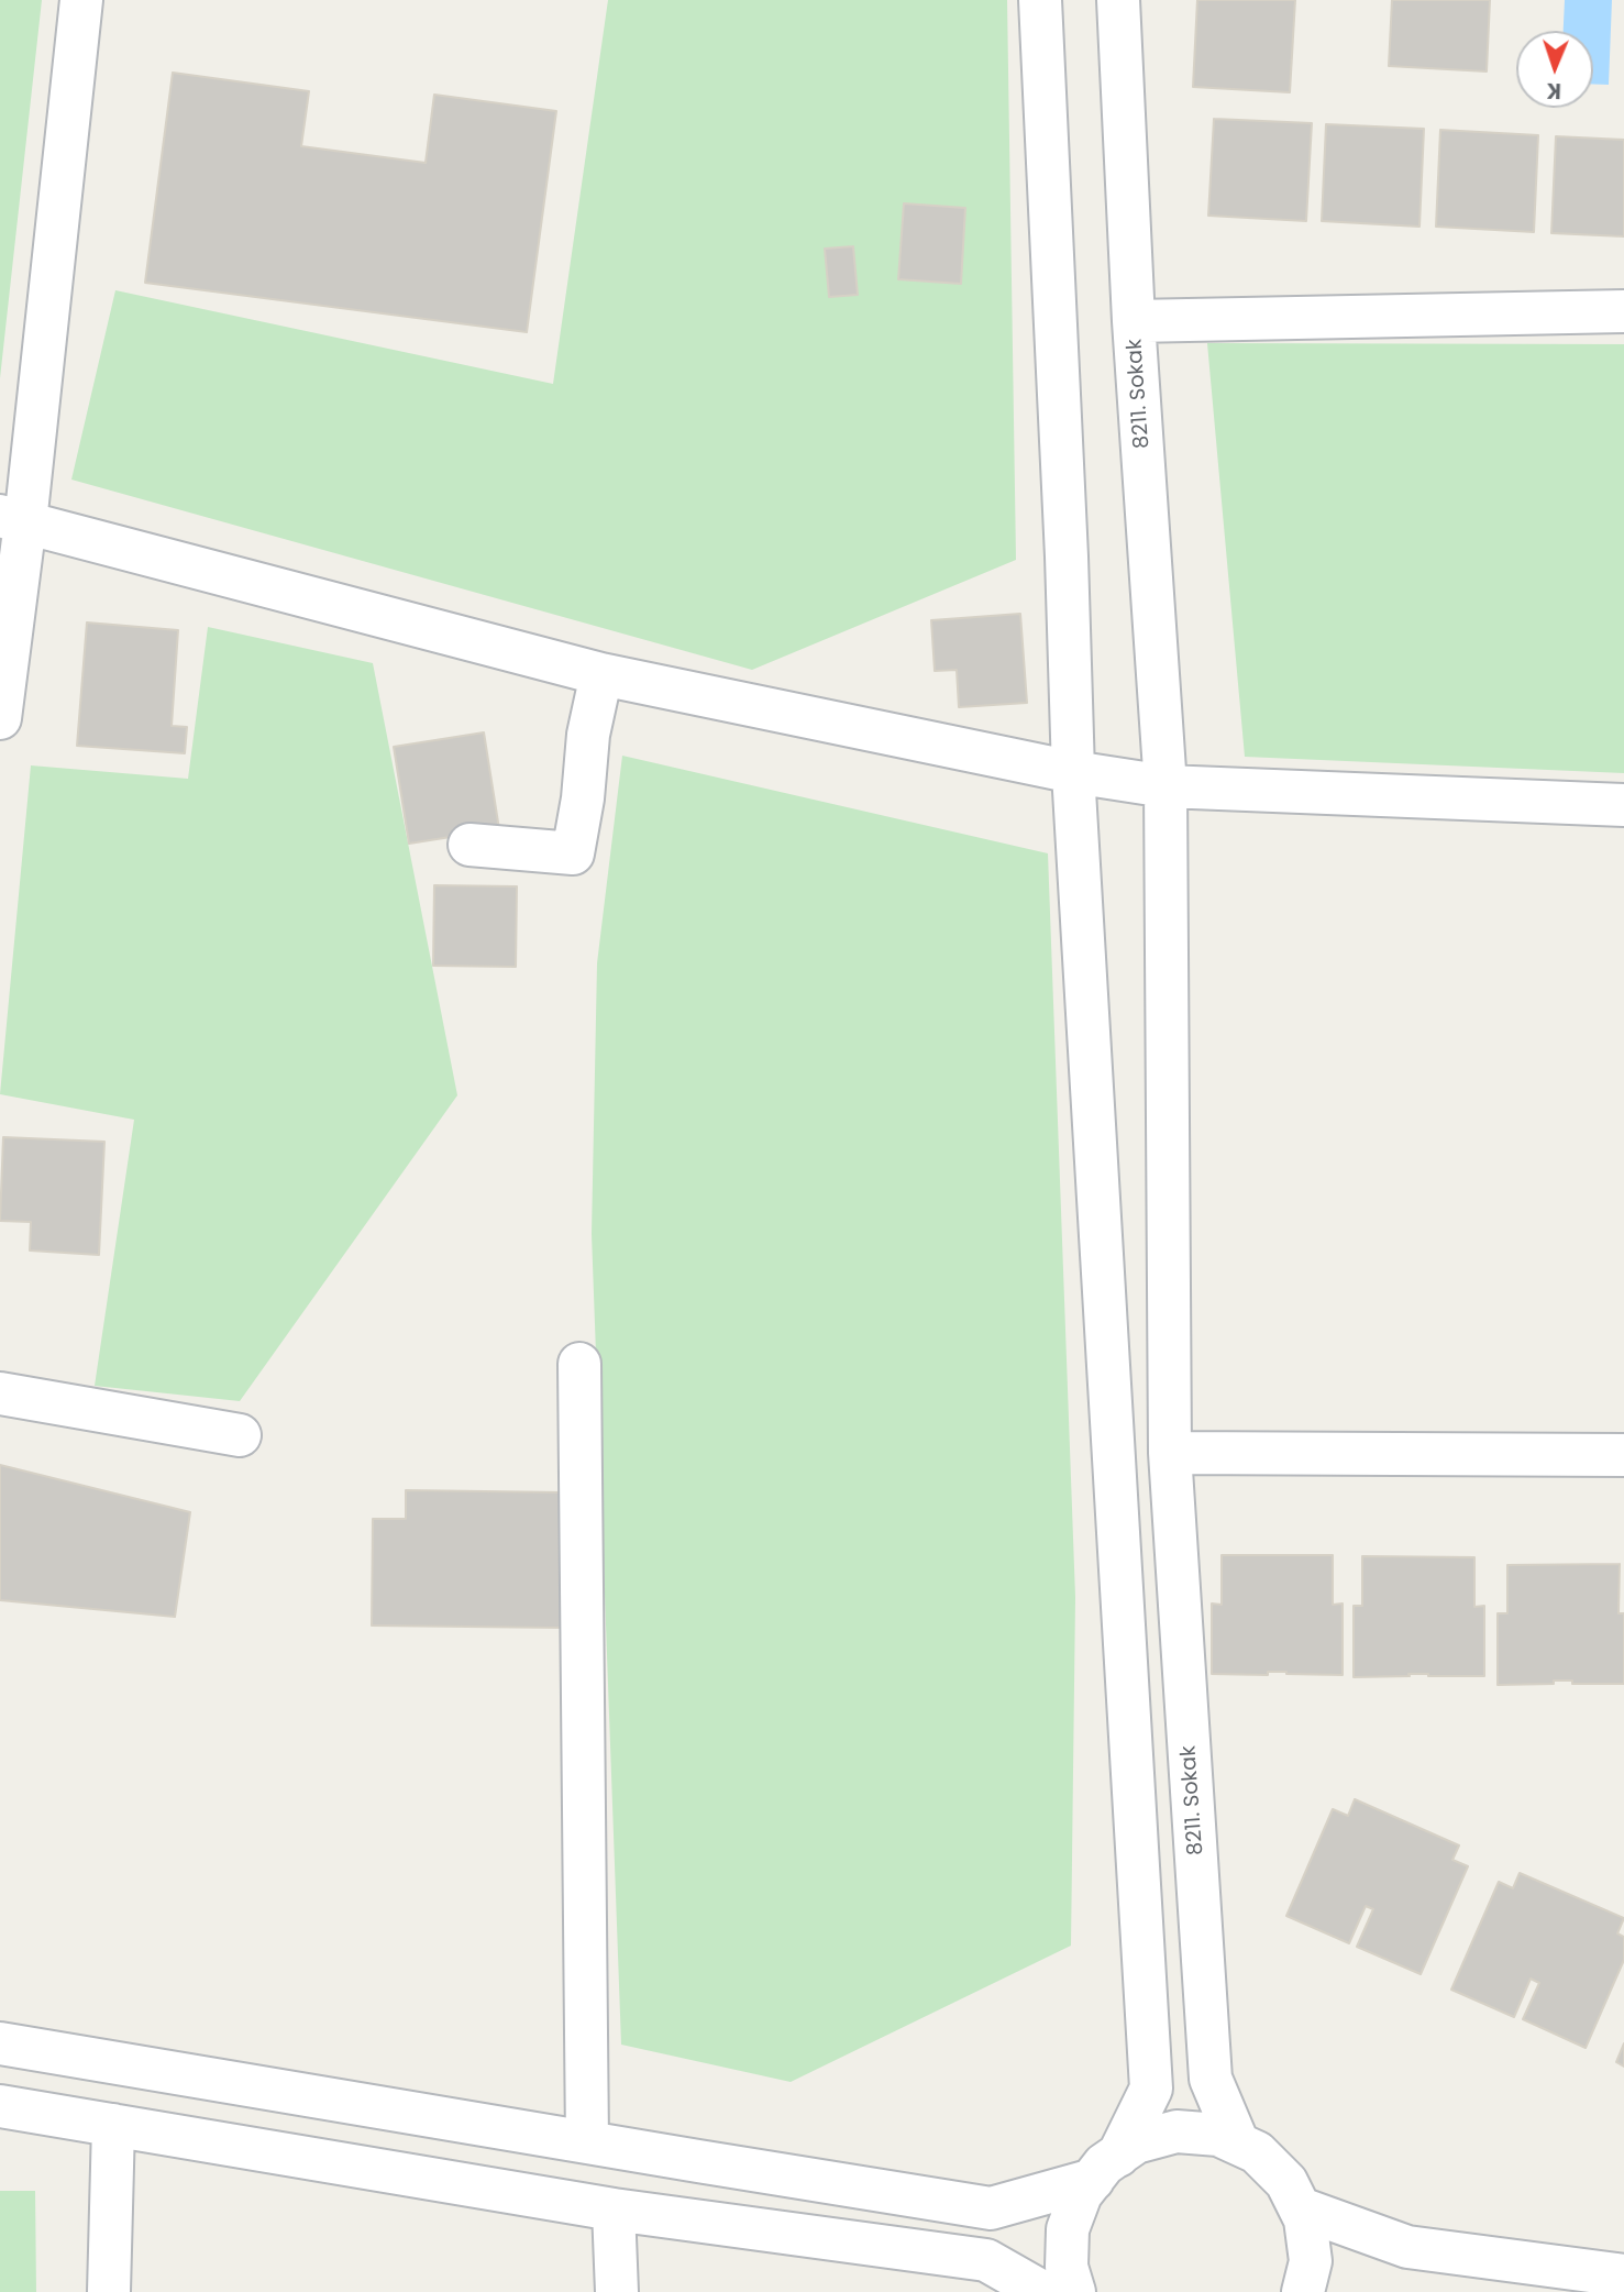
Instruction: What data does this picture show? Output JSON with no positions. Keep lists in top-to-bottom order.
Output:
{
  "streets": {
    "street": ["8211. Sokak"]
  },
  "north": "bottom"
}
